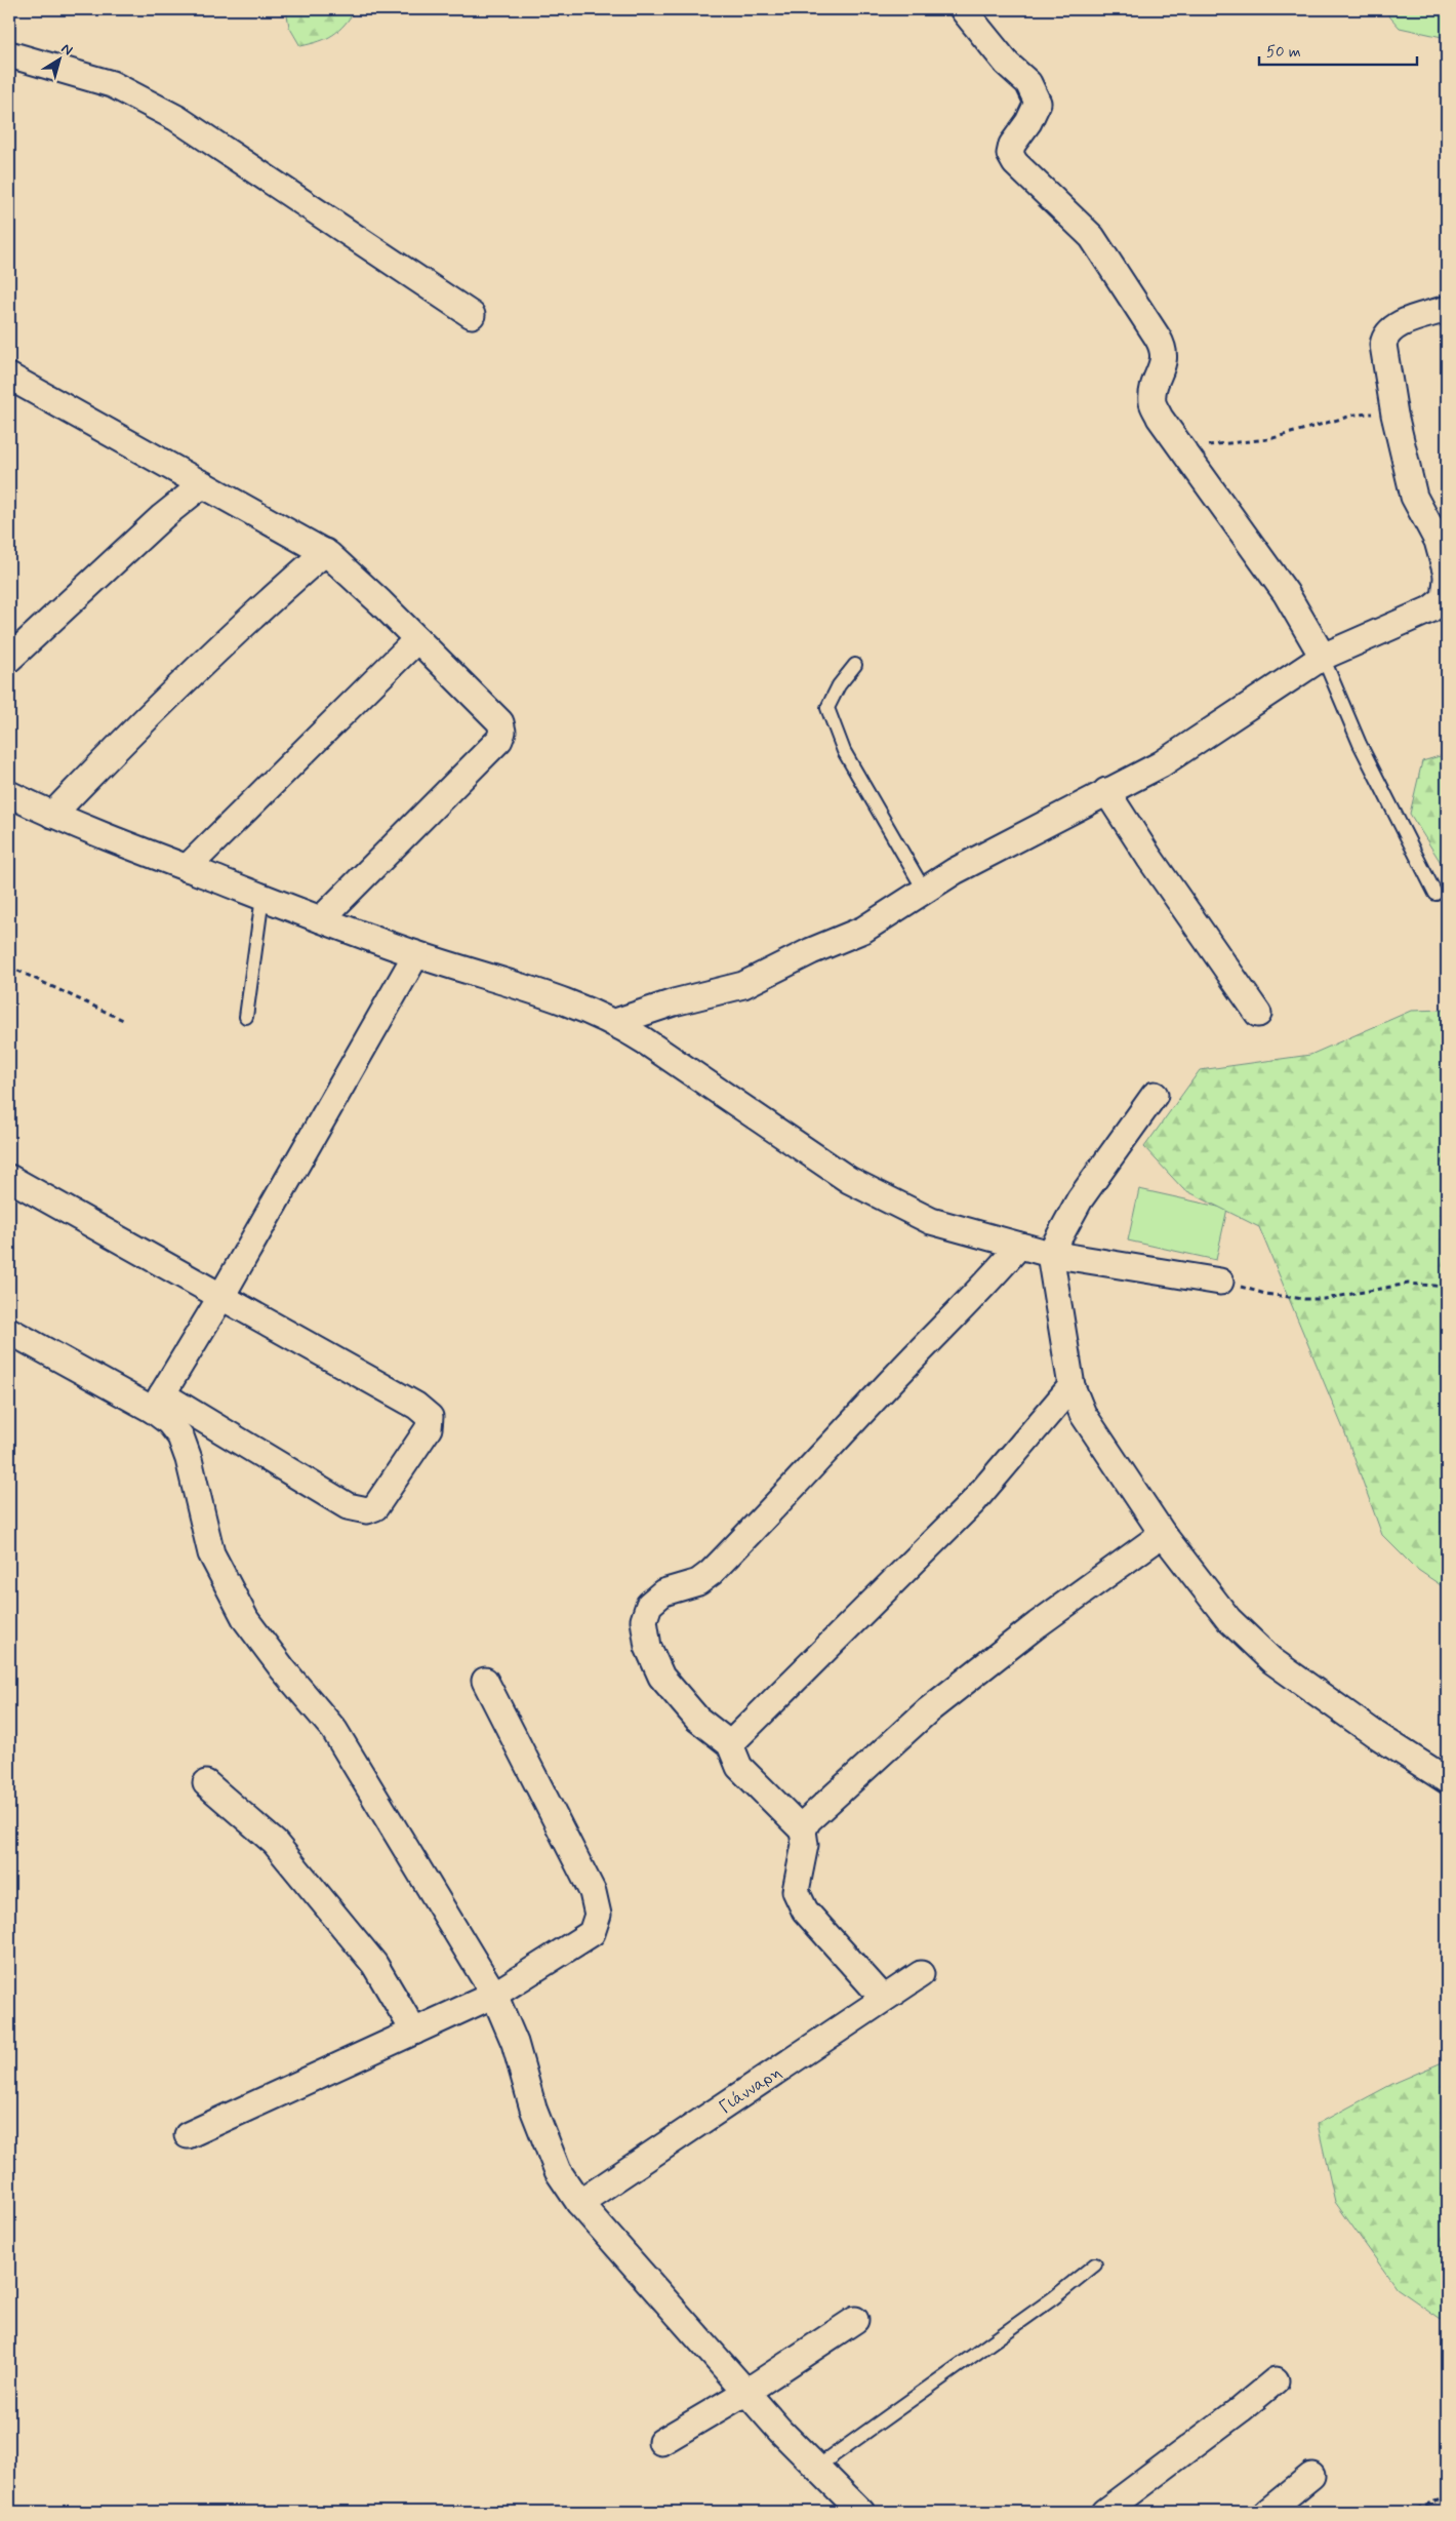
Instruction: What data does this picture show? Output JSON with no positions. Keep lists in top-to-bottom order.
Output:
{
  "streets": {
    "street": ["Γιάνναρη"]
  },
  "scale_bar": "50 m",
  "north": "top right"
}
